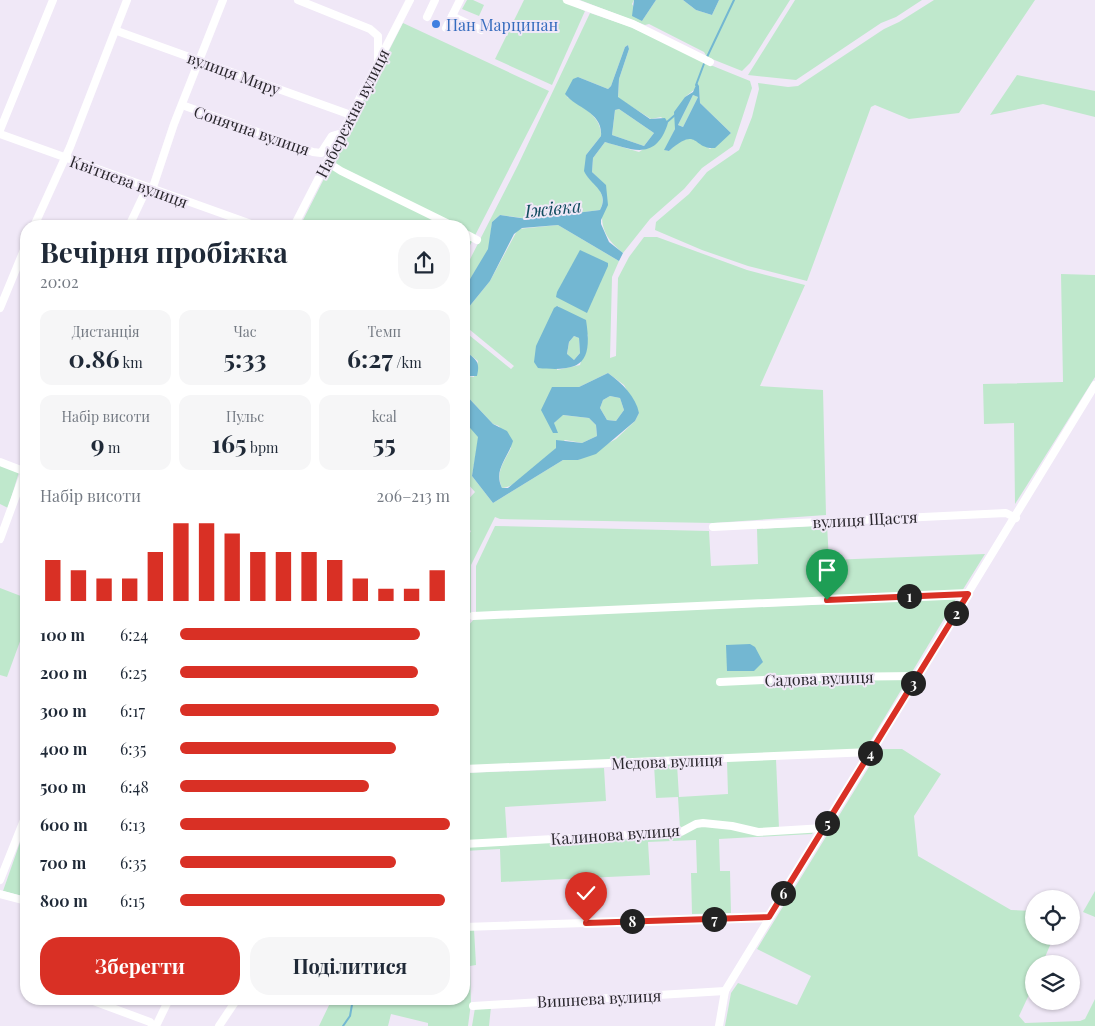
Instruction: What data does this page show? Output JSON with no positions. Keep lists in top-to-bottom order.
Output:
{
  "streets": {
    "street": [
      "вулиця Миру",
      "Набережна вулиця",
      "Сонячна вулиця",
      "Квітнева вулиця",
      "вулиця Щастя",
      "Садова вулиця",
      "Медова вулиця",
      "Калинова вулиця",
      "Вишнева вулиця"
    ]
  },
  "crossings": [
    ["вулиця Миру", "Набережна вулиця"],
    ["Набережна вулиця", "Сонячна вулиця"]
  ],
  "water": ["Іжівка"],
  "places": ["Пан Марципан"],
  "page": {
    "heading": ["Вечірня пробіжка", "20:02"],
    "stats": [
      ["Дистанція", "0.86 km"],
      ["Час", "5:33"],
      ["Темп", "6:27 /km"],
      ["Набір висоти", "9 m"],
      ["Пульс", "165 bpm"],
      ["kcal", "55"]
    ],
    "chart": ["Набір висоти", "206–213 m"],
    "pins": [
      "1",
      "2",
      "3",
      "4",
      "5",
      "6",
      "7",
      "8"
    ],
    "list": [
      {
        "name": "100 m",
        "note": "6:24"
      },
      {
        "name": "200 m",
        "note": "6:25"
      },
      {
        "name": "300 m",
        "note": "6:17"
      },
      {
        "name": "400 m",
        "note": "6:35"
      },
      {
        "name": "500 m",
        "note": "6:48"
      },
      {
        "name": "600 m",
        "note": "6:13"
      },
      {
        "name": "700 m",
        "note": "6:35"
      },
      {
        "name": "800 m",
        "note": "6:15"
      }
    ],
    "buttons": ["Зберегти", "Поділитися"]
  }
}
